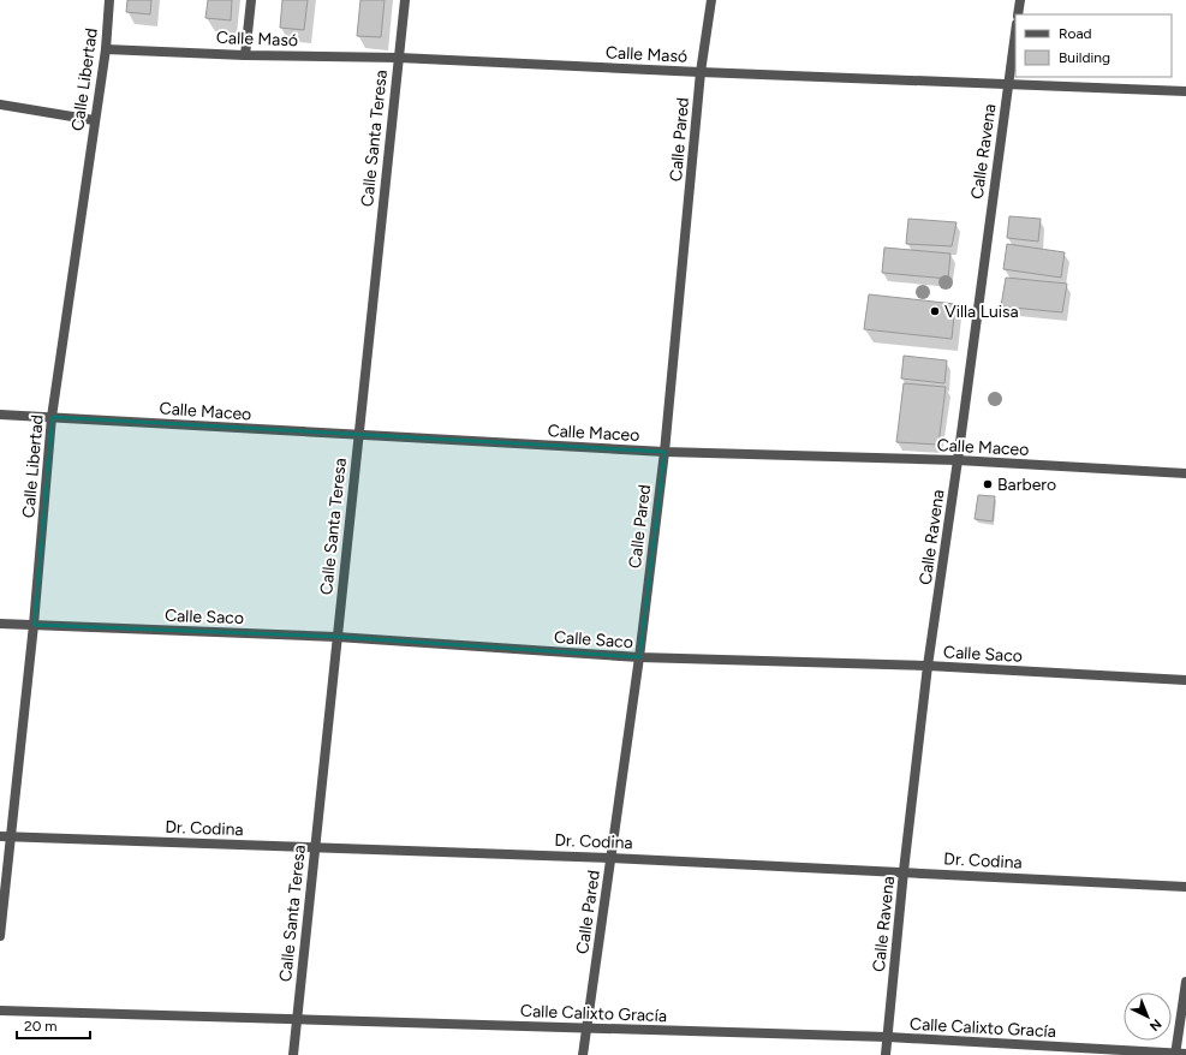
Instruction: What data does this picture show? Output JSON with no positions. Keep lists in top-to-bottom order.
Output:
{
  "streets": {
    "street": [
      "Calle Masó",
      "Calle Libertad",
      "Calle Santa Teresa",
      "Calle Pared",
      "Calle Ravena",
      "Calle Maceo",
      "Calle Saco",
      "Dr. Codina",
      "Calle Calixto Gracía"
    ]
  },
  "crossings": [
    ["Calle Masó", "Calle Libertad"],
    ["Calle Masó", "Calle Santa Teresa"],
    ["Calle Masó", "Calle Pared"],
    ["Calle Masó", "Calle Ravena"],
    ["Calle Libertad", "Calle Maceo"],
    ["Calle Libertad", "Calle Saco"],
    ["Calle Libertad", "Dr. Codina"],
    ["Calle Santa Teresa", "Calle Maceo"],
    ["Calle Santa Teresa", "Calle Saco"],
    ["Calle Santa Teresa", "Dr. Codina"],
    ["Calle Santa Teresa", "Calle Calixto Gracía"],
    ["Calle Pared", "Calle Maceo"],
    ["Calle Pared", "Calle Saco"],
    ["Calle Pared", "Dr. Codina"],
    ["Calle Pared", "Calle Calixto Gracía"],
    ["Calle Ravena", "Calle Maceo"],
    ["Calle Ravena", "Calle Saco"],
    ["Calle Ravena", "Dr. Codina"],
    ["Calle Ravena", "Calle Calixto Gracía"]
  ],
  "places": ["Villa Luisa", "Barbero"],
  "legend": ["Road", "Building"],
  "scale_bar": "20 m",
  "north": "bottom right"
}
